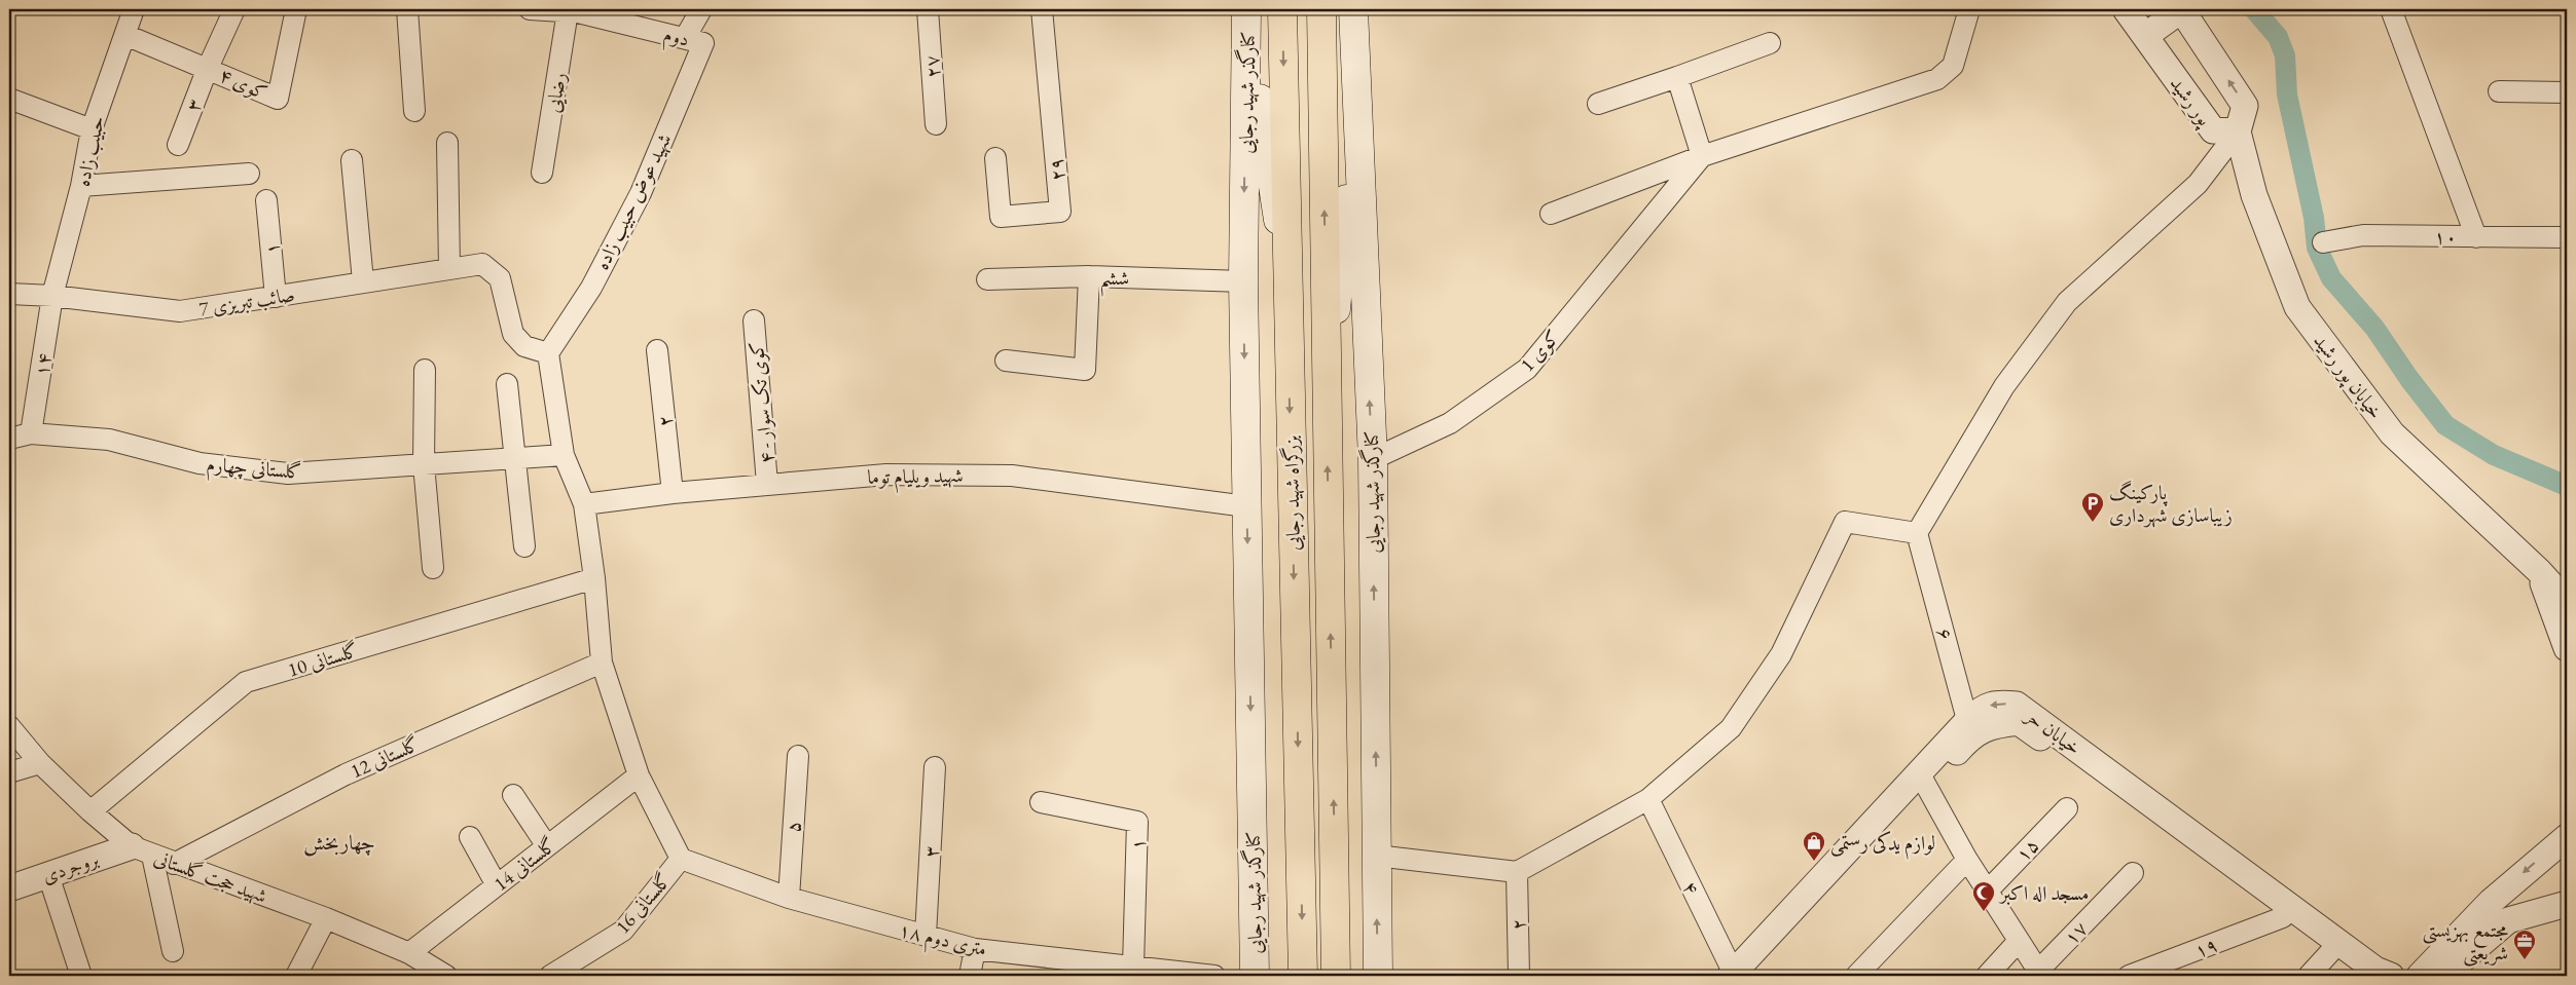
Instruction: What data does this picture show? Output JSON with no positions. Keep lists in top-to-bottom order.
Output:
{
  "streets": {
    "highway": ["بزرگراه شهید رجایی"],
    "main road": ["کنارگذر شهید رجایی"],
    "street": [
      "دوم",
      "۲۷",
      "کوی ۴",
      "رضایی",
      "پور رشید",
      "۳",
      "حبیب زاده",
      "۲۹",
      "شهید عوض حبیب زاده",
      "۱۰",
      "۱",
      "ششم",
      "صائب تبریزی 7",
      "کوی 1",
      "۱۴",
      "خیابان پور رشید",
      "۴ - کوی تک سوار",
      "۲",
      "گلستانی چهارم",
      "شهید ویلیام توما",
      "۶",
      "گلستانی 10",
      "خیابان حر",
      "گلستانی 12",
      "۵",
      "۱۵",
      "گلستانی 14",
      "بروجردی",
      "شهید حجت گلستانی",
      "۴",
      "گلستانی 16",
      "۱۷",
      "۱۸ متری دوم",
      "۱۹"
    ]
  },
  "crossings": [
    ["دوم", "رضایی"],
    ["دوم", "شهید عوض حبیب زاده"],
    ["کوی ۴", "۳"],
    ["کوی ۴", "حبیب زاده"],
    ["کنارگذر شهید رجایی", "ششم"],
    ["کنارگذر شهید رجایی", "کوی 1"],
    ["کنارگذر شهید رجایی", "شهید ویلیام توما"],
    ["پور رشید", "خیابان پور رشید"],
    ["۳", "۱۸ متری دوم"],
    ["حبیب زاده", "صائب تبریزی 7"],
    ["حبیب زاده", "۱۴"],
    ["شهید عوض حبیب زاده", "صائب تبریزی 7"],
    ["۱", "صائب تبریزی 7"],
    ["۱", "۱۸ متری دوم"],
    ["صائب تبریزی 7", "۱۴"],
    ["۱۴", "گلستانی چهارم"],
    ["۴ - کوی تک سوار", "شهید ویلیام توما"],
    ["۲", "شهید ویلیام توما"],
    ["۶", "خیابان حر"],
    ["گلستانی 10", "شهید حجت گلستانی"],
    ["خیابان حر", "۴"],
    ["خیابان حر", "۱۹"],
    ["گلستانی 12", "شهید حجت گلستانی"],
    ["۵", "۱۸ متری دوم"],
    ["گلستانی 14", "شهید حجت گلستانی"],
    ["بروجردی", "شهید حجت گلستانی"],
    ["گلستانی 16", "۱۸ متری دوم"]
  ],
  "districts": ["چهاربخش"],
  "places": {
    "parking": ["پارکینگ زیباسازی شهرداری"],
    "shop": ["لوازم یدکی رستمی"],
    "mosque": ["مسجد اله اکبر"],
    "office": ["مجتمع بهزیستی شریعتی"]
  }
}
